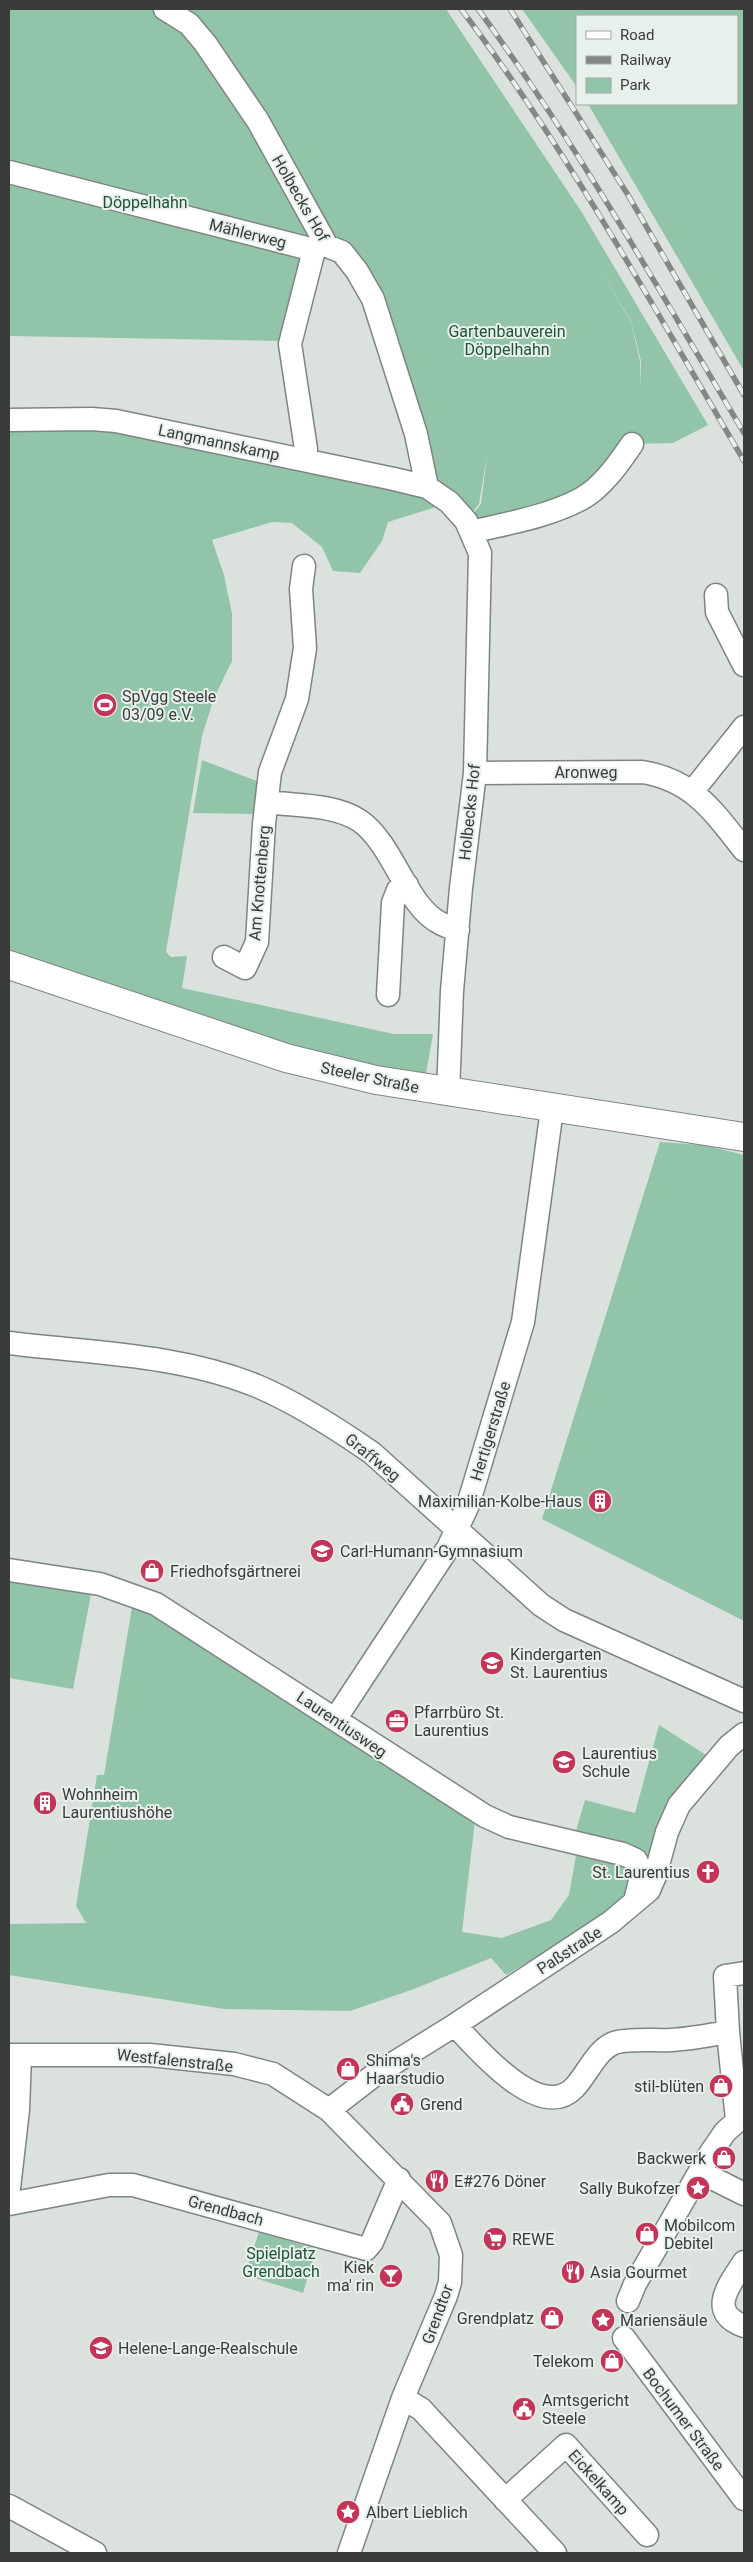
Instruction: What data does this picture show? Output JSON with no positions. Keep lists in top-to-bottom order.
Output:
{
  "streets": {
    "main road": ["Steeler Straße"],
    "street": [
      "Holbecks Hof",
      "Mählerweg",
      "Langmannskamp",
      "Aronweg",
      "Am Knottenberg",
      "Hertigerstraße",
      "Graffweg",
      "Laurentiusweg",
      "Paßstraße",
      "Westfalenstraße",
      "Grendbach",
      "Grendtor",
      "Bochumer Straße",
      "Eickelkamp"
    ]
  },
  "crossings": [
    ["Holbecks Hof", "Mählerweg"],
    ["Holbecks Hof", "Langmannskamp"],
    ["Holbecks Hof", "Aronweg"],
    ["Holbecks Hof", "Am Knottenberg"],
    ["Holbecks Hof", "Steeler Straße"],
    ["Steeler Straße", "Hertigerstraße"],
    ["Hertigerstraße", "Graffweg"],
    ["Hertigerstraße", "Laurentiusweg"],
    ["Laurentiusweg", "Paßstraße"],
    ["Paßstraße", "Westfalenstraße"],
    ["Paßstraße", "Grendtor"],
    ["Westfalenstraße", "Grendtor"],
    ["Grendbach", "Grendtor"]
  ],
  "parks": ["Döppelhahn", "Gartenbauverein Döppelhahn", "Spielplatz Grendbach"],
  "places": {
    "sports": ["SpVgg Steele 03/09 e.V."],
    "building": ["Maximilian-Kolbe-Haus", "Wohnheim Laurentiushöhe"],
    "school or university": [
      "Carl-Humann-Gymnasium",
      "Kindergarten St. Laurentius",
      "Laurentius Schule",
      "Helene-Lange-Realschule"
    ],
    "shop": [
      "Friedhofsgärtnerei",
      "Shima's Haarstudio",
      "stil-blüten",
      "Backwerk",
      "Mobilcom Debitel",
      "Grendplatz",
      "Telekom"
    ],
    "office": ["Pfarrbüro St. Laurentius"],
    "church": ["St. Laurentius"],
    "public building": ["Grend", "Amtsgericht Steele"],
    "restaurant": ["E#276 Döner", "Asia Gourmet"],
    "place": ["Sally Bukofzer", "Mariensäule", "Albert Lieblich"],
    "supermarket": ["REWE"],
    "bar": ["Kiek ma' rin"]
  },
  "legend": ["Road", "Railway", "Park"]
}
